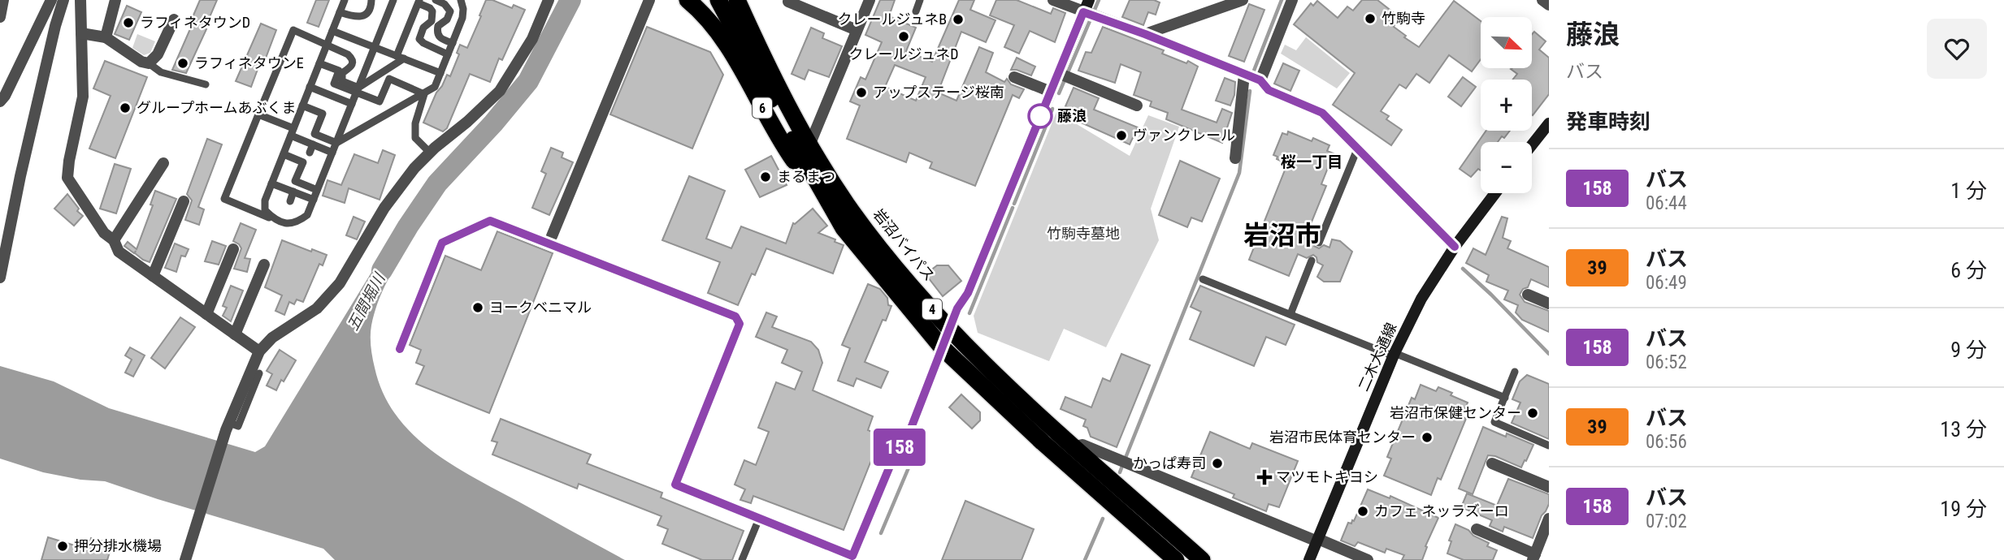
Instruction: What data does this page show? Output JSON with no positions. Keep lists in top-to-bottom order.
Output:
{
  "streets": {
    "highway": ["6", "岩沼バイパス", "4"],
    "street": ["二木大通線"]
  },
  "crossings": [
    ["6", "4"]
  ],
  "districts": ["桜一丁目", "岩沼市"],
  "water": ["五間堀川"],
  "parks": ["竹駒寺墓地"],
  "places": {
    "other": [
      "竹駒寺",
      "クレールジュネB",
      "ラフィネタウンD",
      "クレールジュネD",
      "ラフィネタウンE",
      "アップステージ桜南",
      "グループホームあぶくま",
      "藤浪",
      "ヴァンクレール",
      "まるまつ",
      "ヨークベニマル",
      "岩沼市保健センター",
      "岩沼市民体育センター",
      "かっぱ寿司",
      "カフェ ネッラズーロ",
      "押分排水機場"
    ],
    "health": ["マツモトキヨシ"]
  },
  "lines": ["bus line 158"],
  "north": "bottom right",
  "page": {
    "on_map": "158",
    "heading": [
      ["藤浪", "バス"],
      "発車時刻"
    ],
    "map_buttons": ["+", "−"],
    "list": [
      {
        "mark": "158",
        "name": "バス",
        "note": "06:44",
        "value": "1 分"
      },
      {
        "mark": "39",
        "name": "バス",
        "note": "06:49",
        "value": "6 分"
      },
      {
        "mark": "158",
        "name": "バス",
        "note": "06:52",
        "value": "9 分"
      },
      {
        "mark": "39",
        "name": "バス",
        "note": "06:56",
        "value": "13 分"
      },
      {
        "mark": "158",
        "name": "バス",
        "note": "07:02",
        "value": "19 分"
      }
    ]
  }
}
